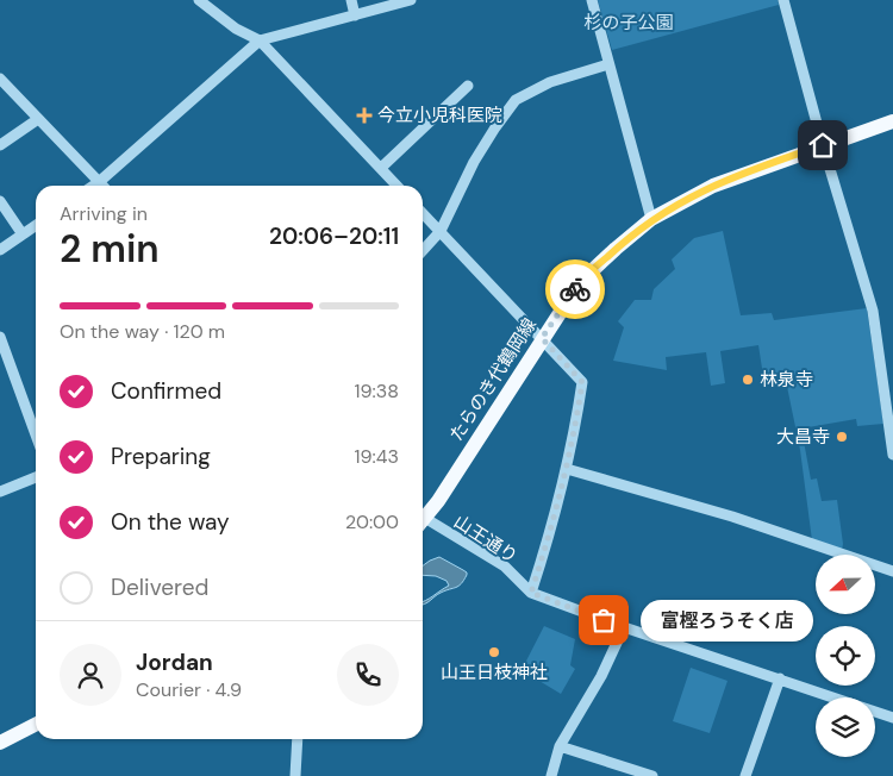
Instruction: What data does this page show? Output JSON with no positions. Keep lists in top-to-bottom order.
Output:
{
  "streets": {
    "main road": ["たらのき代鶴岡線"],
    "street": ["山王通り"]
  },
  "parks": ["杉の子公園"],
  "places": {
    "health": ["今立小児科医院"],
    "other": [
      "林泉寺",
      "大昌寺",
      "富樫ろうそく店",
      "山王日枝神社"
    ]
  },
  "north": "left",
  "page": {
    "heading": ["2 min", "Arriving in", "20:06–20:11"],
    "panel": ["Jordan", "Courier · 4.9"],
    "bar": "On the way · 120 m",
    "list": [
      ["Confirmed", "19:38"],
      ["Preparing", "19:43"],
      ["On the way", "20:00"],
      "Delivered"
    ],
    "bubble": "富樫ろうそく店"
  }
}
